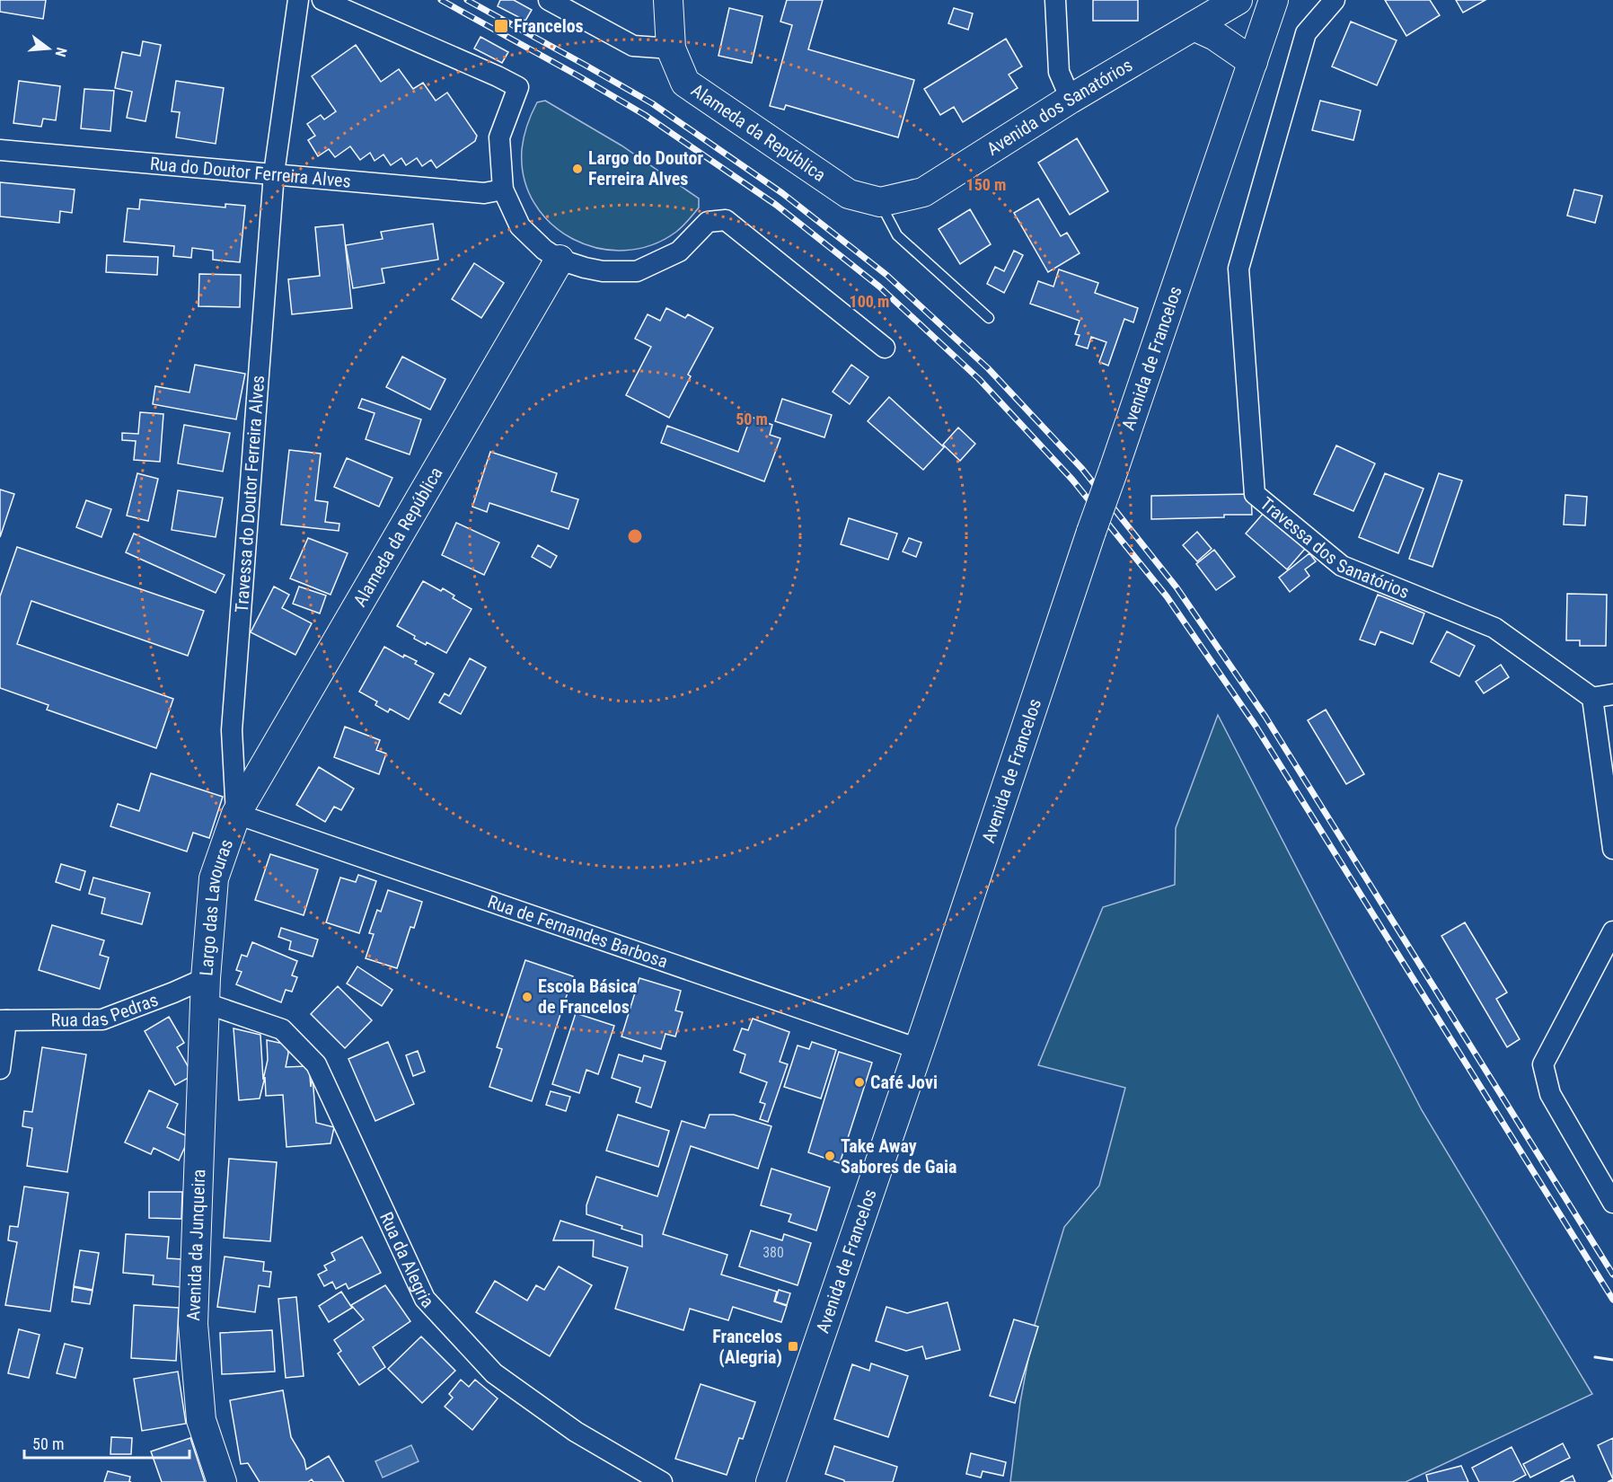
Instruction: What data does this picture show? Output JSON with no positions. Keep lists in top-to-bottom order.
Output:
{
  "streets": {
    "main road": [
      "Avenida dos Sanatórios",
      "Alameda da República",
      "Avenida de Francelos",
      "Largo das Lavouras",
      "Avenida da Junqueira"
    ],
    "street": [
      "Rua do Doutor Ferreira Alves",
      "Travessa do Doutor Ferreira Alves",
      "Travessa dos Sanatórios",
      "Rua de Fernandes Barbosa",
      "Rua das Pedras",
      "Rua da Alegria"
    ]
  },
  "crossings": [
    ["Avenida dos Sanatórios", "Alameda da República"],
    ["Alameda da República", "Travessa do Doutor Ferreira Alves"],
    ["Alameda da República", "Largo das Lavouras"],
    ["Alameda da República", "Rua de Fernandes Barbosa"],
    ["Rua do Doutor Ferreira Alves", "Travessa do Doutor Ferreira Alves"],
    ["Avenida de Francelos", "Rua de Fernandes Barbosa"],
    ["Travessa do Doutor Ferreira Alves", "Largo das Lavouras"],
    ["Travessa do Doutor Ferreira Alves", "Rua de Fernandes Barbosa"],
    ["Largo das Lavouras", "Rua de Fernandes Barbosa"],
    ["Largo das Lavouras", "Rua das Pedras"],
    ["Largo das Lavouras", "Avenida da Junqueira"],
    ["Largo das Lavouras", "Rua da Alegria"],
    ["Rua das Pedras", "Avenida da Junqueira"],
    ["Rua das Pedras", "Rua da Alegria"],
    ["Avenida da Junqueira", "Rua da Alegria"]
  ],
  "places": {
    "transit": ["Francelos", "Francelos (Alegria)"],
    "other": [
      "Largo do Doutor Ferreira Alves",
      "Escola Básica de Francelos",
      "Café Jovi",
      "Take Away Sabores de Gaia"
    ]
  },
  "house_numbers": ["380"],
  "scale_bar": "50 m",
  "north": "right",
  "rings": ["150 m", "100 m", "50 m"]
}
